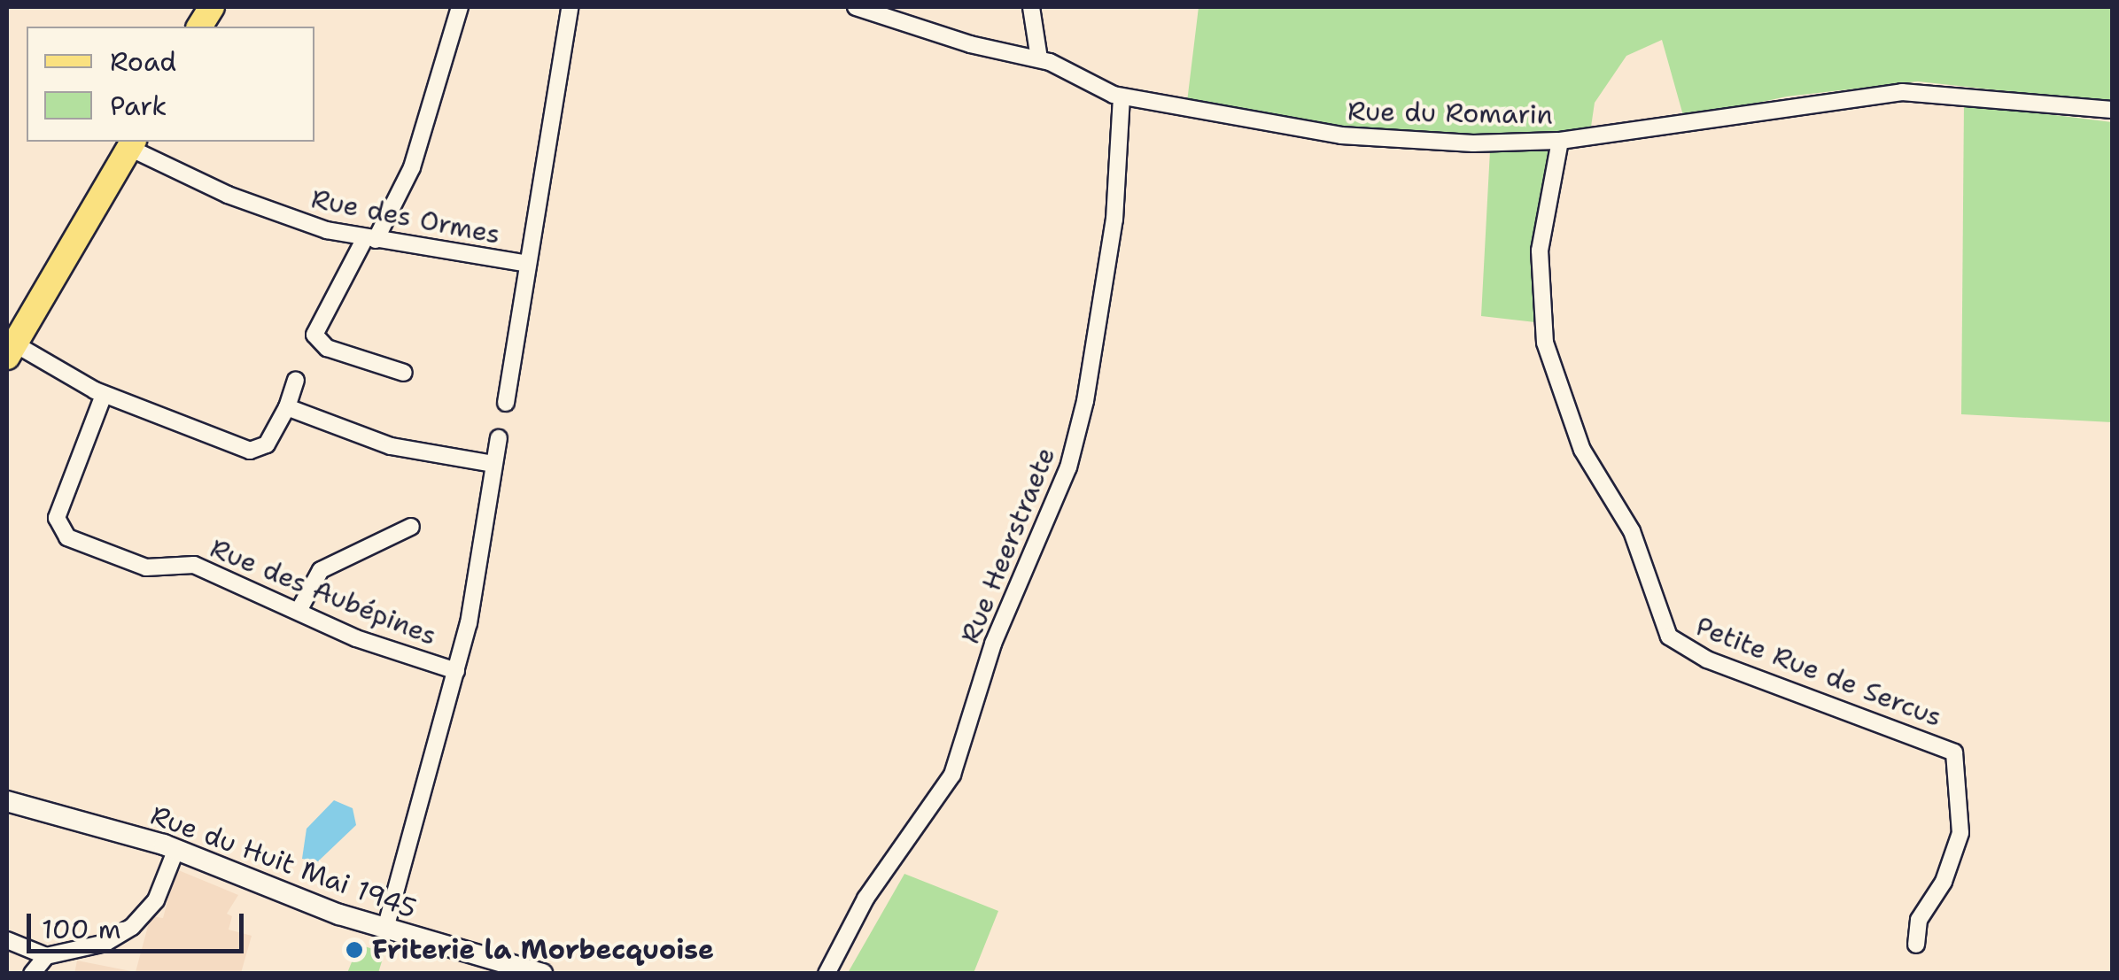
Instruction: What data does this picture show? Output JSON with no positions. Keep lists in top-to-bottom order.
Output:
{
  "streets": {
    "street": [
      "Rue du Romarin",
      "Rue des Ormes",
      "Rue Heerstraete",
      "Rue des Aubépines",
      "Petite Rue de Sercus",
      "Rue du Huit Mai 1945"
    ]
  },
  "crossings": [
    ["Rue du Romarin", "Rue Heerstraete"],
    ["Rue du Romarin", "Petite Rue de Sercus"]
  ],
  "places": ["Friterie la Morbecquoise"],
  "legend": ["Road", "Park"],
  "scale_bar": "100 m"
}
